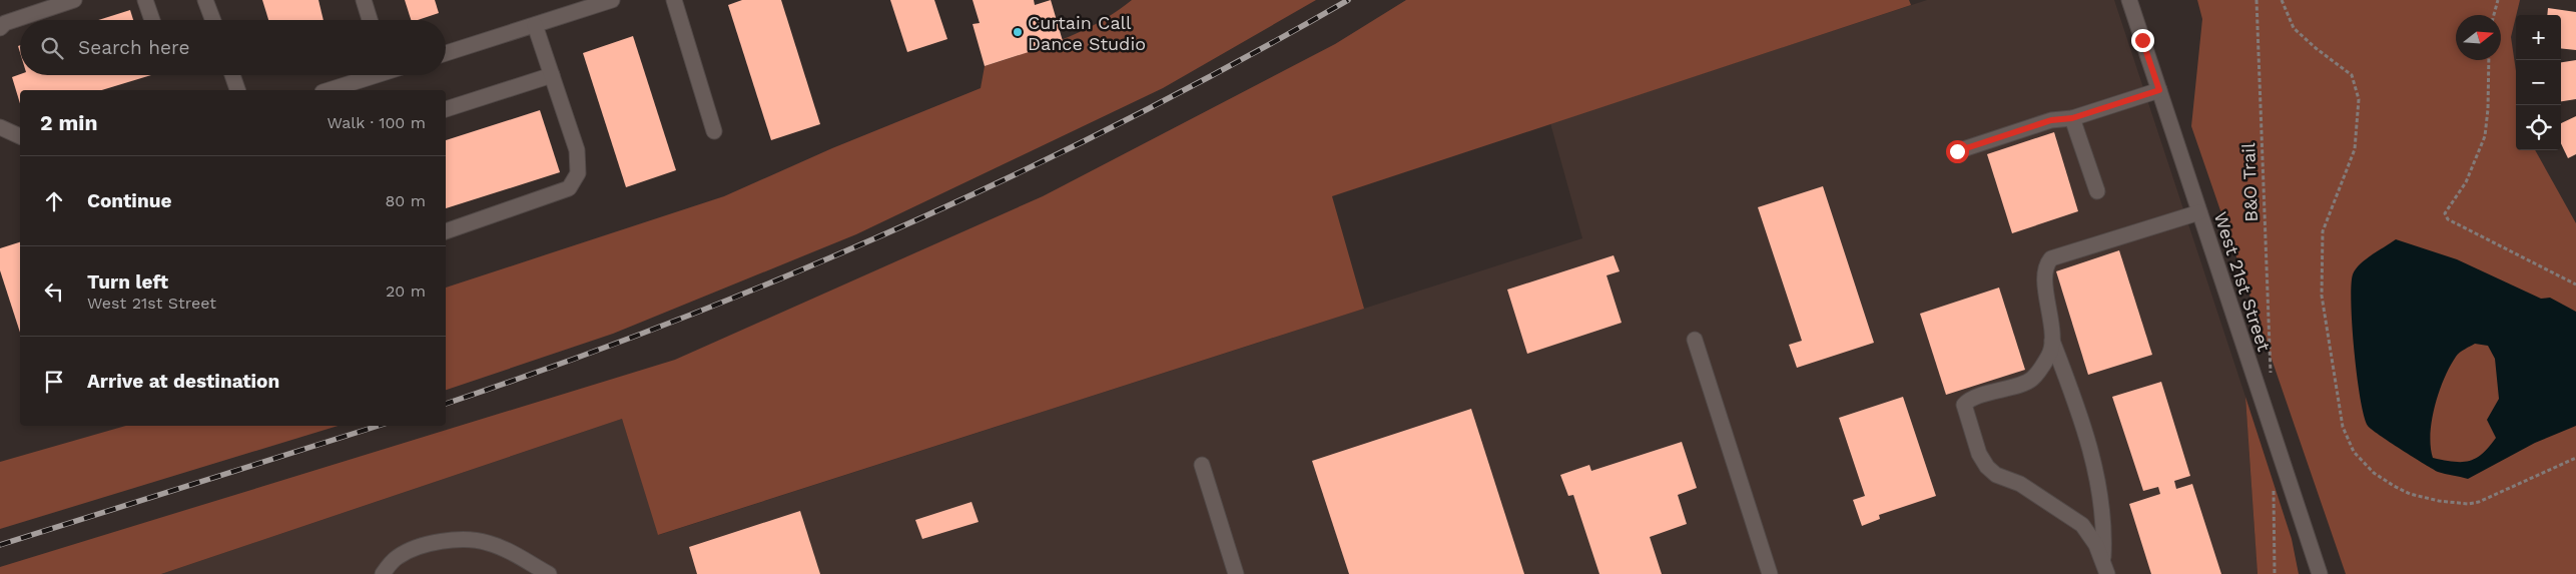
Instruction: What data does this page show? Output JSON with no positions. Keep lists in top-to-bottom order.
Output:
{
  "streets": {
    "street": ["West 21st Street"],
    "path": ["B&O Trail"]
  },
  "places": ["Curtain Call Dance Studio"],
  "north": "right",
  "page": {
    "map_buttons": ["+", "−"],
    "search": "Search here",
    "heading": ["2 min", "Walk · 100 m"],
    "list": [
      ["Continue", "80 m"],
      ["Turn left", "West 21st Street", "20 m"],
      "Arrive at destination"
    ]
  }
}
